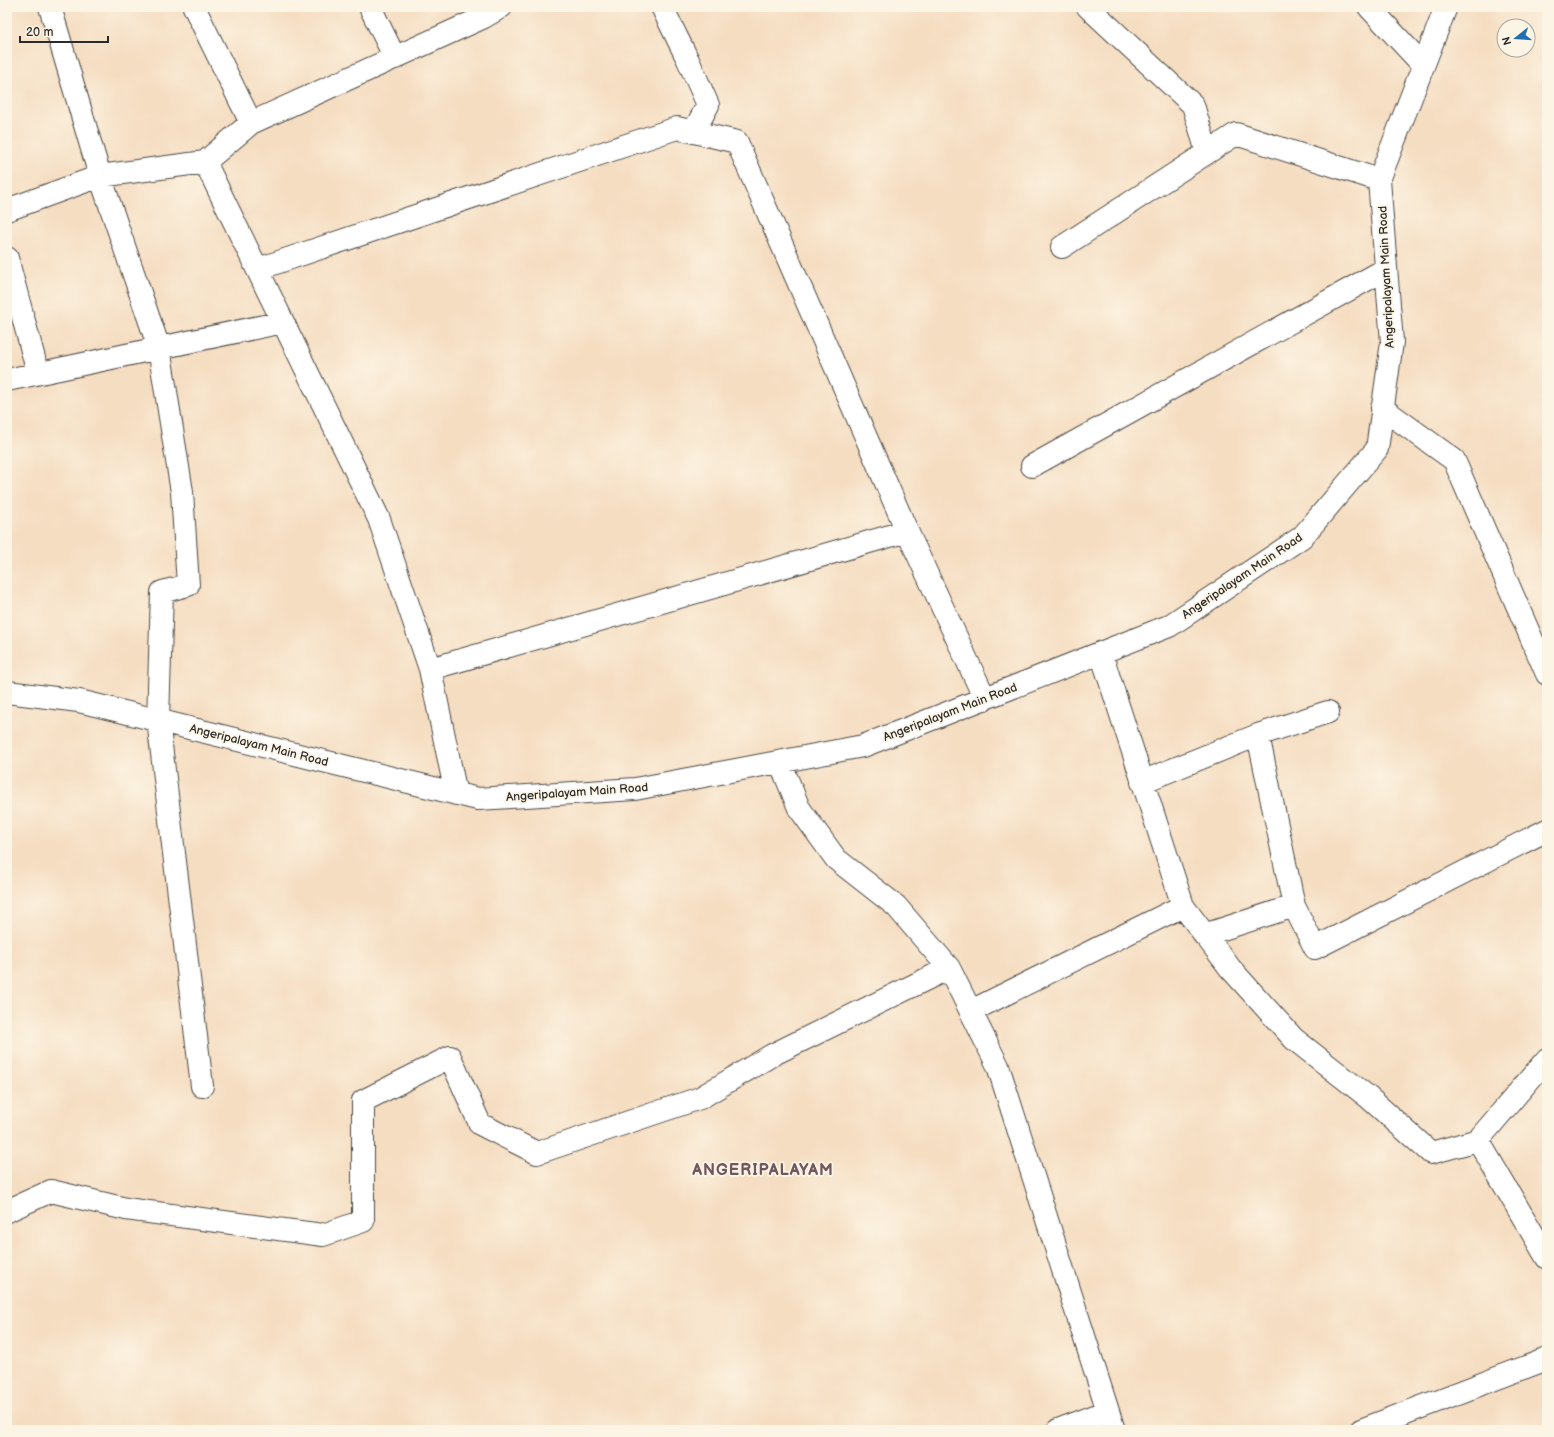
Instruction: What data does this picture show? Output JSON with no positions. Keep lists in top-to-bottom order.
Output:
{
  "streets": {
    "street": ["Angeripalayam Main Road"]
  },
  "districts": ["ANGERIPALAYAM"],
  "scale_bar": "20 m",
  "north": "left"
}
